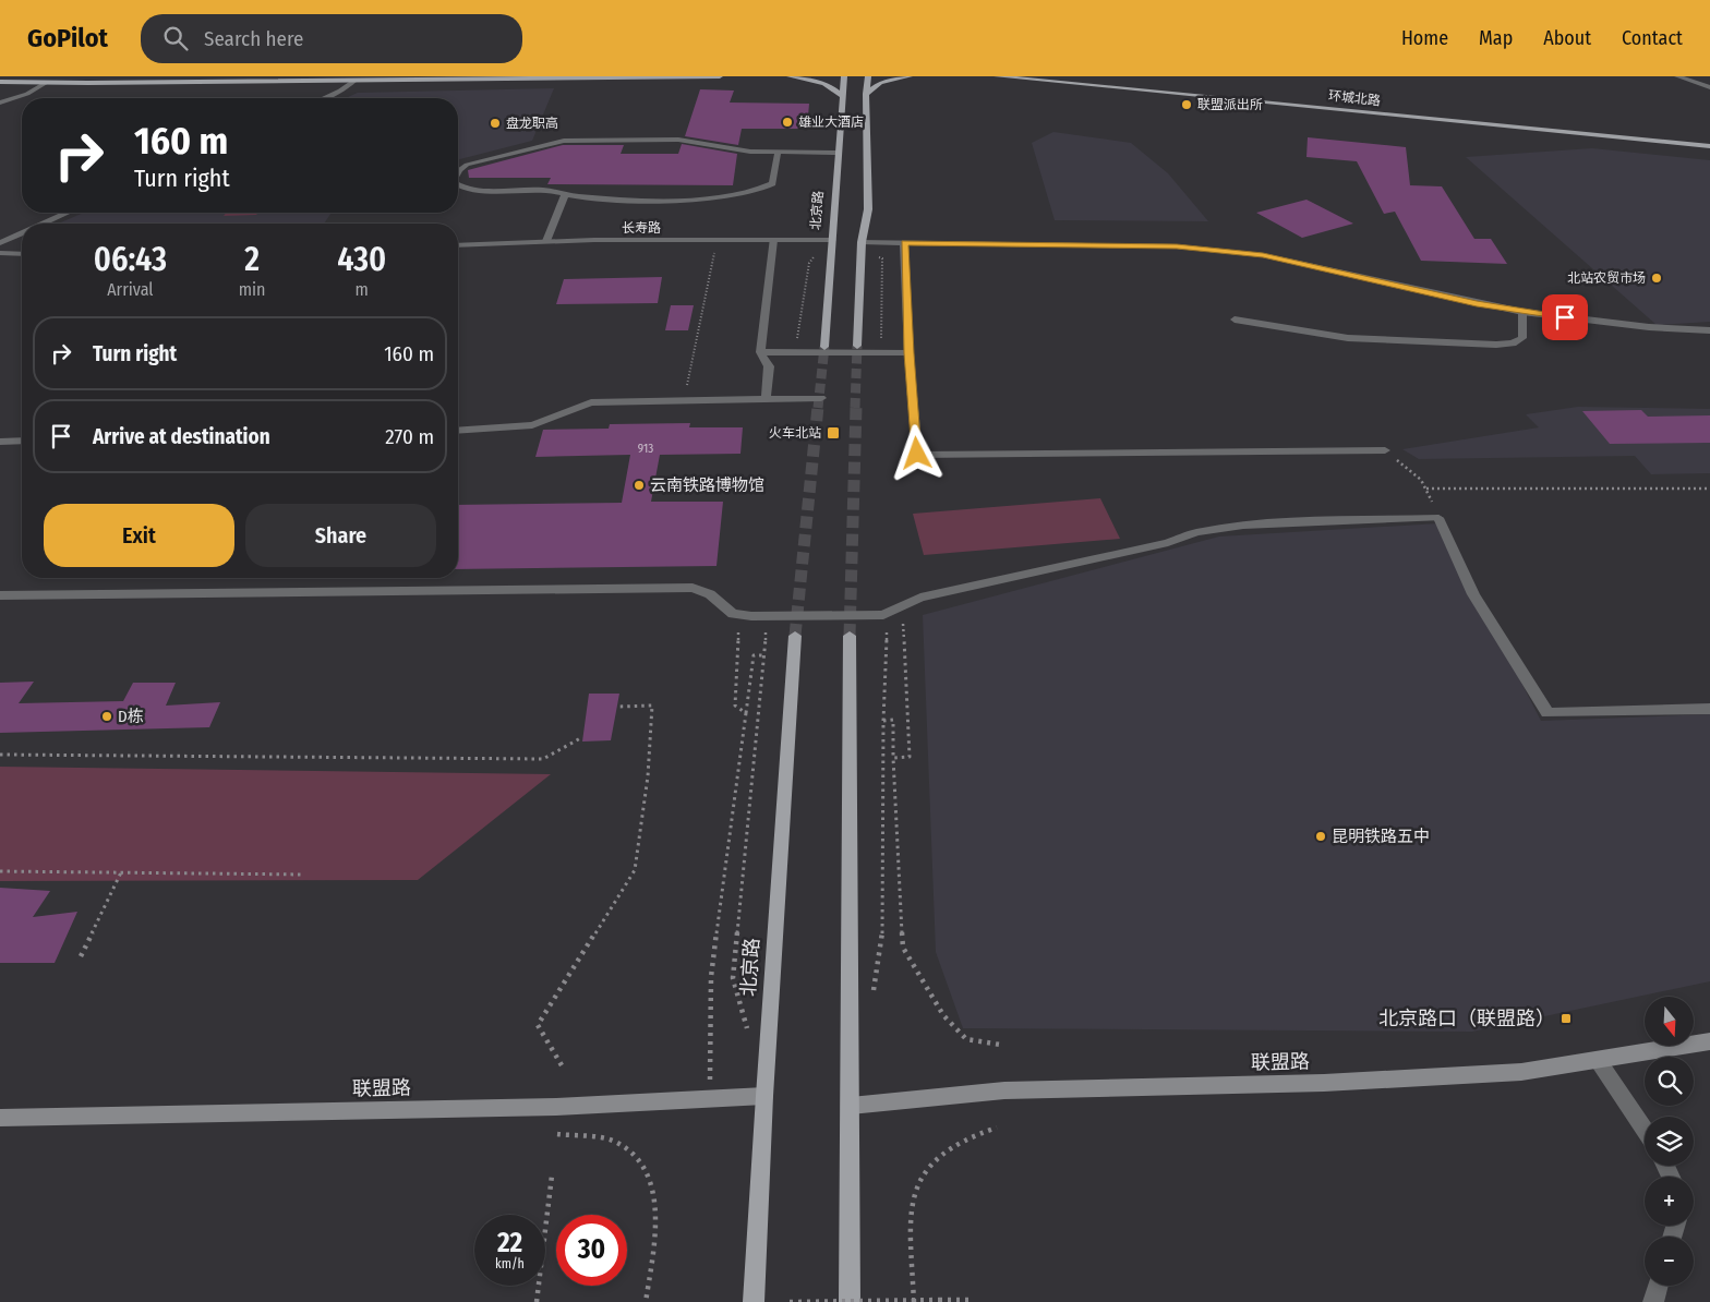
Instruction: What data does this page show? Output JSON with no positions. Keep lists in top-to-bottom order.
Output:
{
  "streets": {
    "main road": ["环城北路", "北京路"],
    "street": ["长寿路", "联盟路"]
  },
  "crossings": [
    ["北京路", "长寿路"],
    ["北京路", "联盟路"]
  ],
  "places": {
    "other": [
      "联盟派出所",
      "雄业大酒店",
      "盘龙职高",
      "北站农贸市场",
      "云南铁路博物馆",
      "D栋",
      "昆明铁路五中"
    ],
    "transit": ["火车北站", "北京路口（联盟路）"]
  },
  "house_numbers": ["913"],
  "north": "bottom",
  "page": {
    "header": "GoPilot",
    "search": "Search here",
    "nav": [
      "Home",
      "Map",
      "About",
      "Contact"
    ],
    "turn": ["160 m", "Turn right"],
    "eta": [
      "06:43",
      "Arrival",
      "2",
      "min",
      "430",
      "m"
    ],
    "list": [
      {
        "name": "Turn right",
        "value": "160 m"
      },
      {
        "name": "Arrive at destination",
        "value": "270 m"
      }
    ],
    "buttons": ["Exit", "Share"],
    "map_buttons": ["+", "−"],
    "speed": "22 km/h",
    "limit": "30"
  }
}
